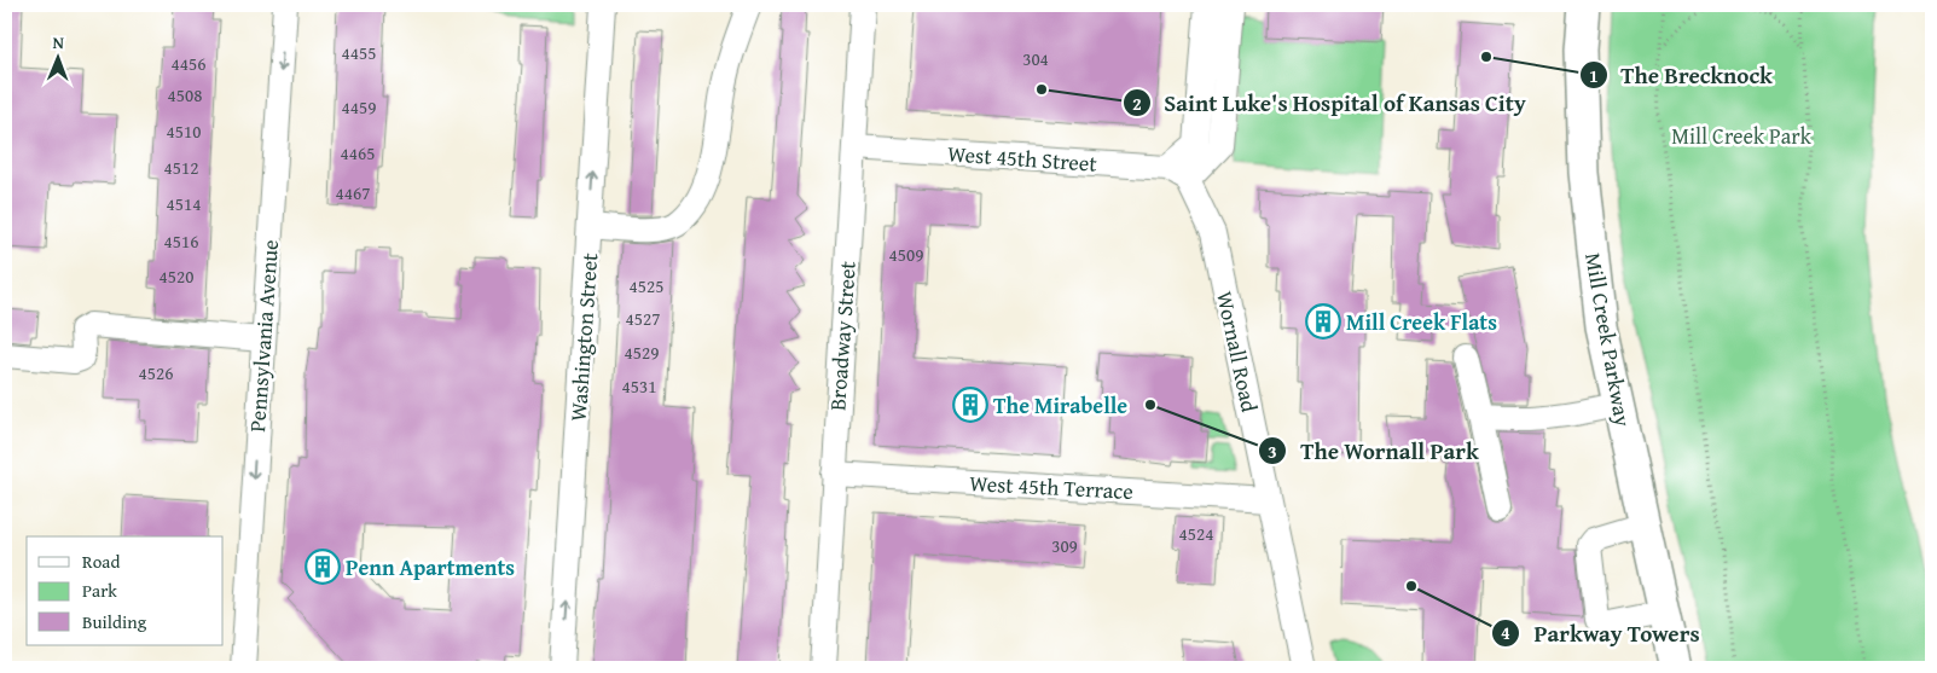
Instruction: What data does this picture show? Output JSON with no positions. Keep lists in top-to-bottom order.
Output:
{
  "streets": {
    "main road": ["Mill Creek Parkway"],
    "street": [
      "West 45th Street",
      "Pennsylvania Avenue",
      "Broadway Street",
      "Washington Street",
      "Wornall Road",
      "West 45th Terrace"
    ]
  },
  "crossings": [
    ["West 45th Street", "Broadway Street"],
    ["West 45th Street", "Wornall Road"],
    ["Broadway Street", "West 45th Terrace"],
    ["Wornall Road", "West 45th Terrace"]
  ],
  "one_way": ["Pennsylvania Avenue", "Washington Street"],
  "parks": ["Mill Creek Park"],
  "places": {
    "other": [
      "The Brecknock",
      "Saint Luke's Hospital of Kansas City",
      "The Wornall Park",
      "Parkway Towers"
    ],
    "building": ["Mill Creek Flats", "The Mirabelle", "Penn Apartments"]
  },
  "house_numbers": [
    "4455",
    "304",
    "4456",
    "4508",
    "4459",
    "4510",
    "4465",
    "4512",
    "4467",
    "4514",
    "4516",
    "4509",
    "4520",
    "4525",
    "4527",
    "4529",
    "4526",
    "4531",
    "4524",
    "309"
  ],
  "legend": ["Road", "Park", "Building"],
  "north": "top"
}
